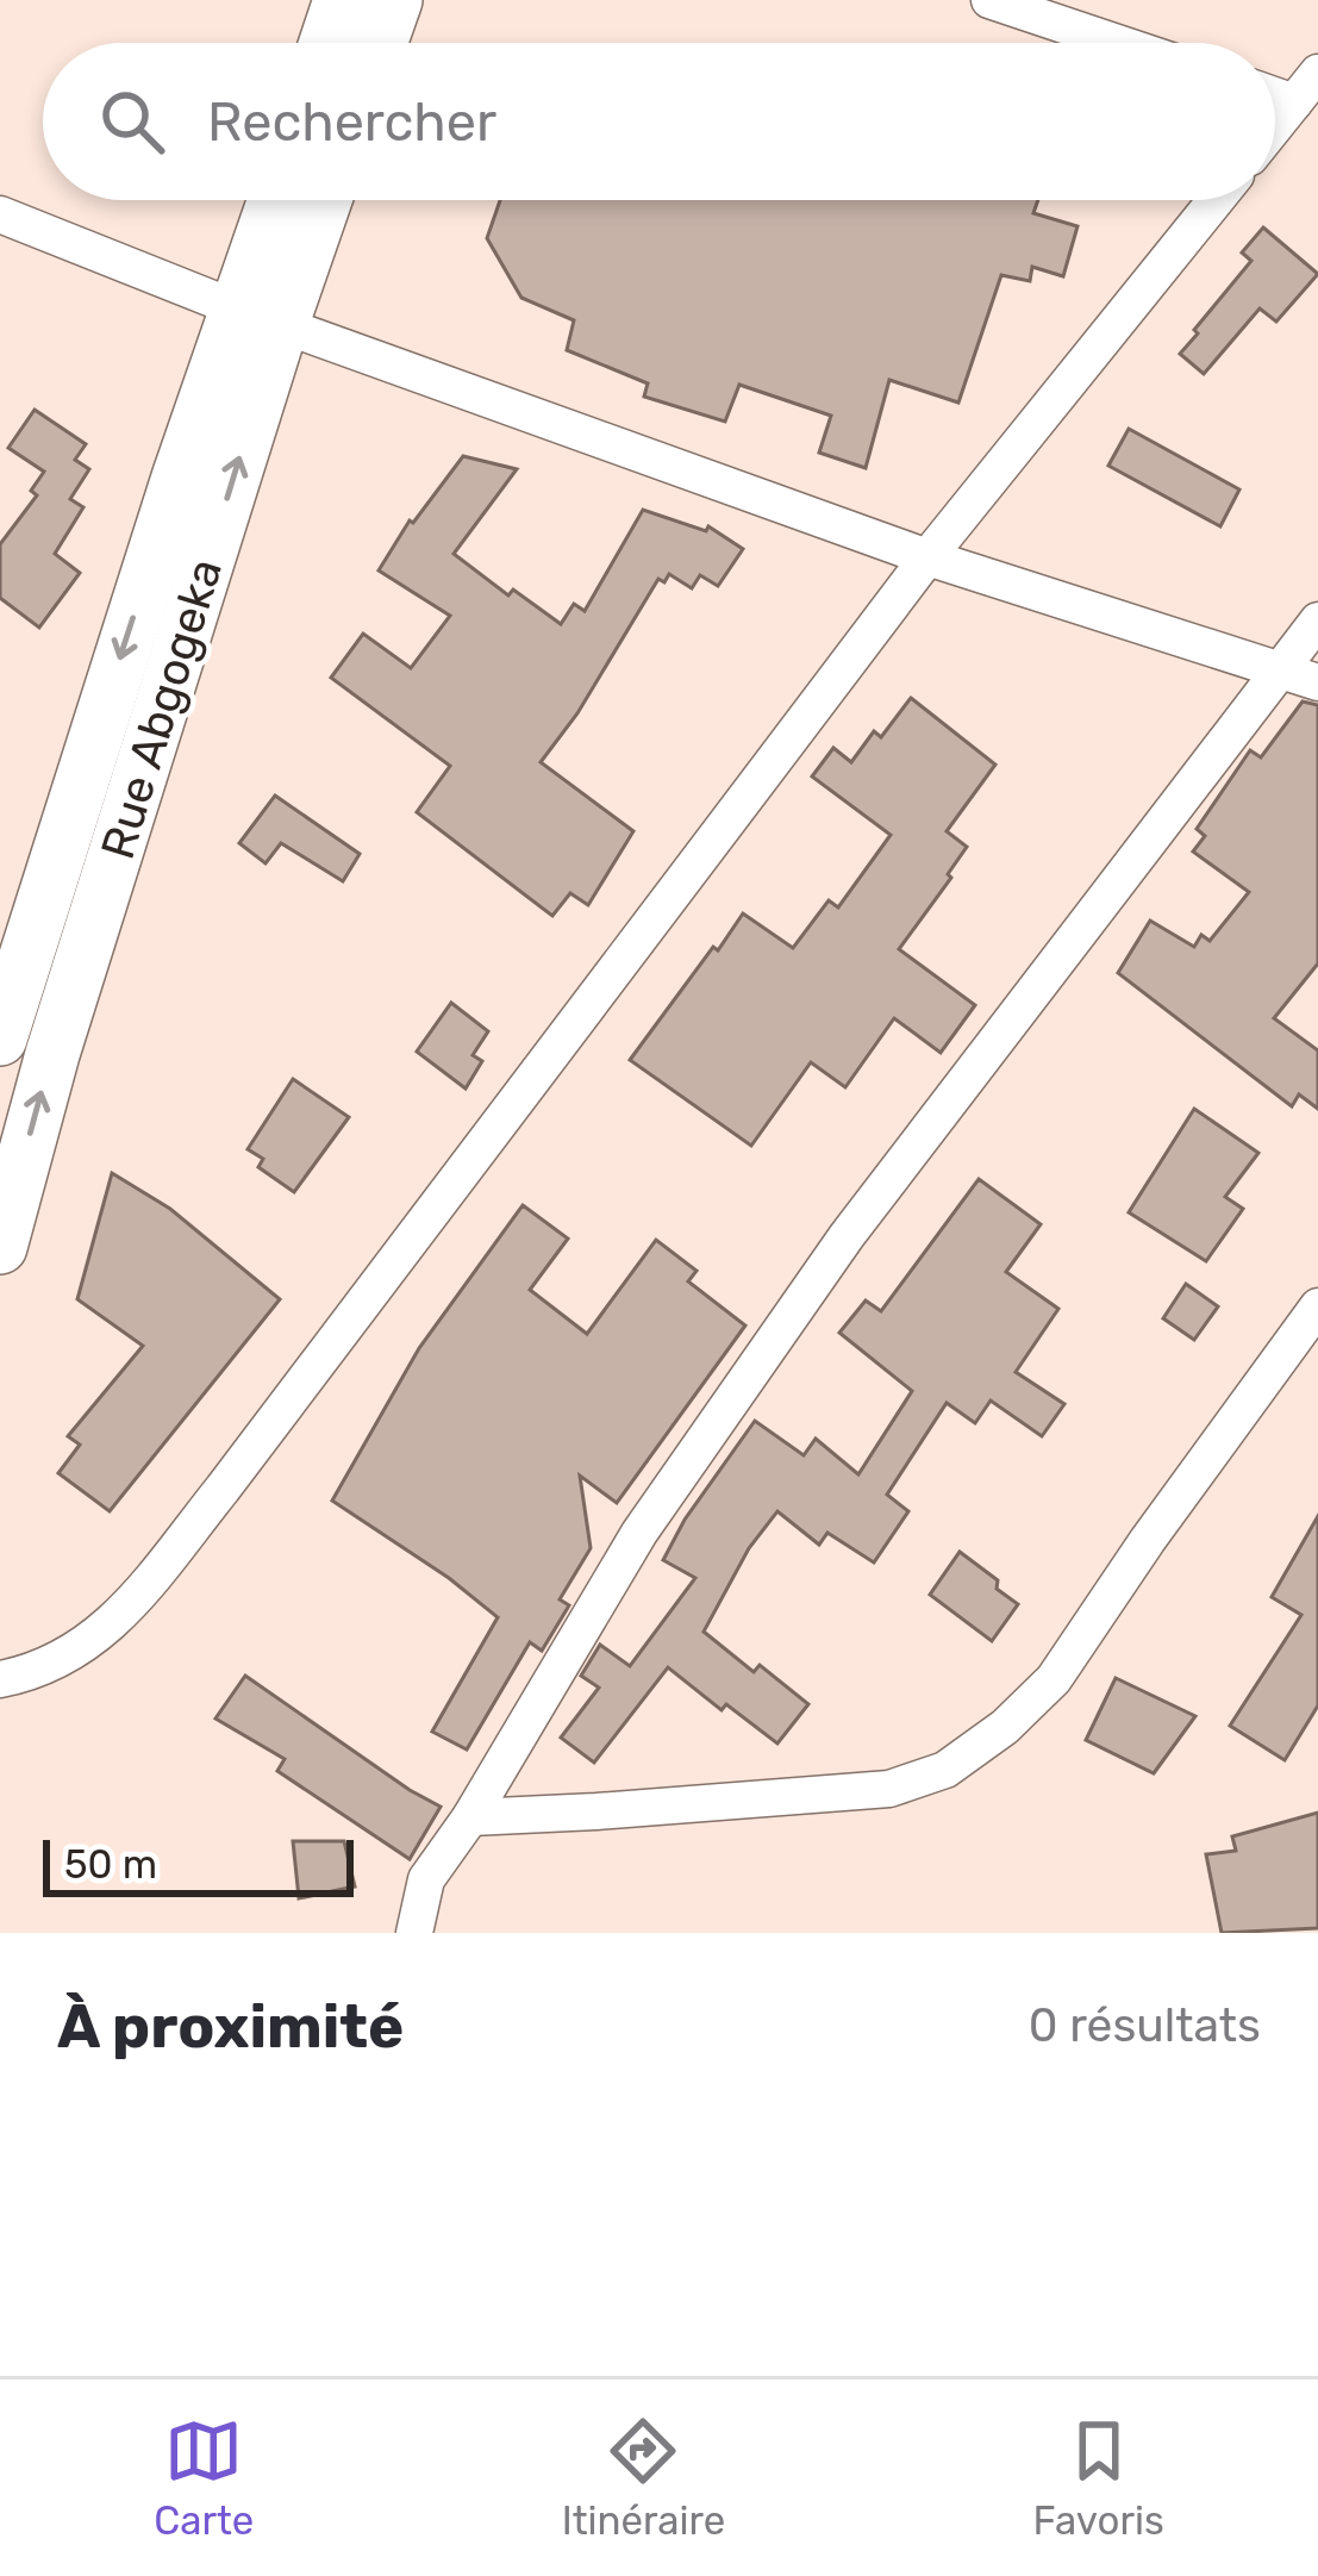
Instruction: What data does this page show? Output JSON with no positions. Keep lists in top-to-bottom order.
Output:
{
  "streets": {
    "main road": ["Rue Abgogeka"]
  },
  "scale_bar": "50 m",
  "page": {
    "search": "Rechercher",
    "scale": "50 m",
    "heading": ["À proximité", "0 résultats"],
    "nav": ["Carte", "Itinéraire", "Favoris"]
  }
}
